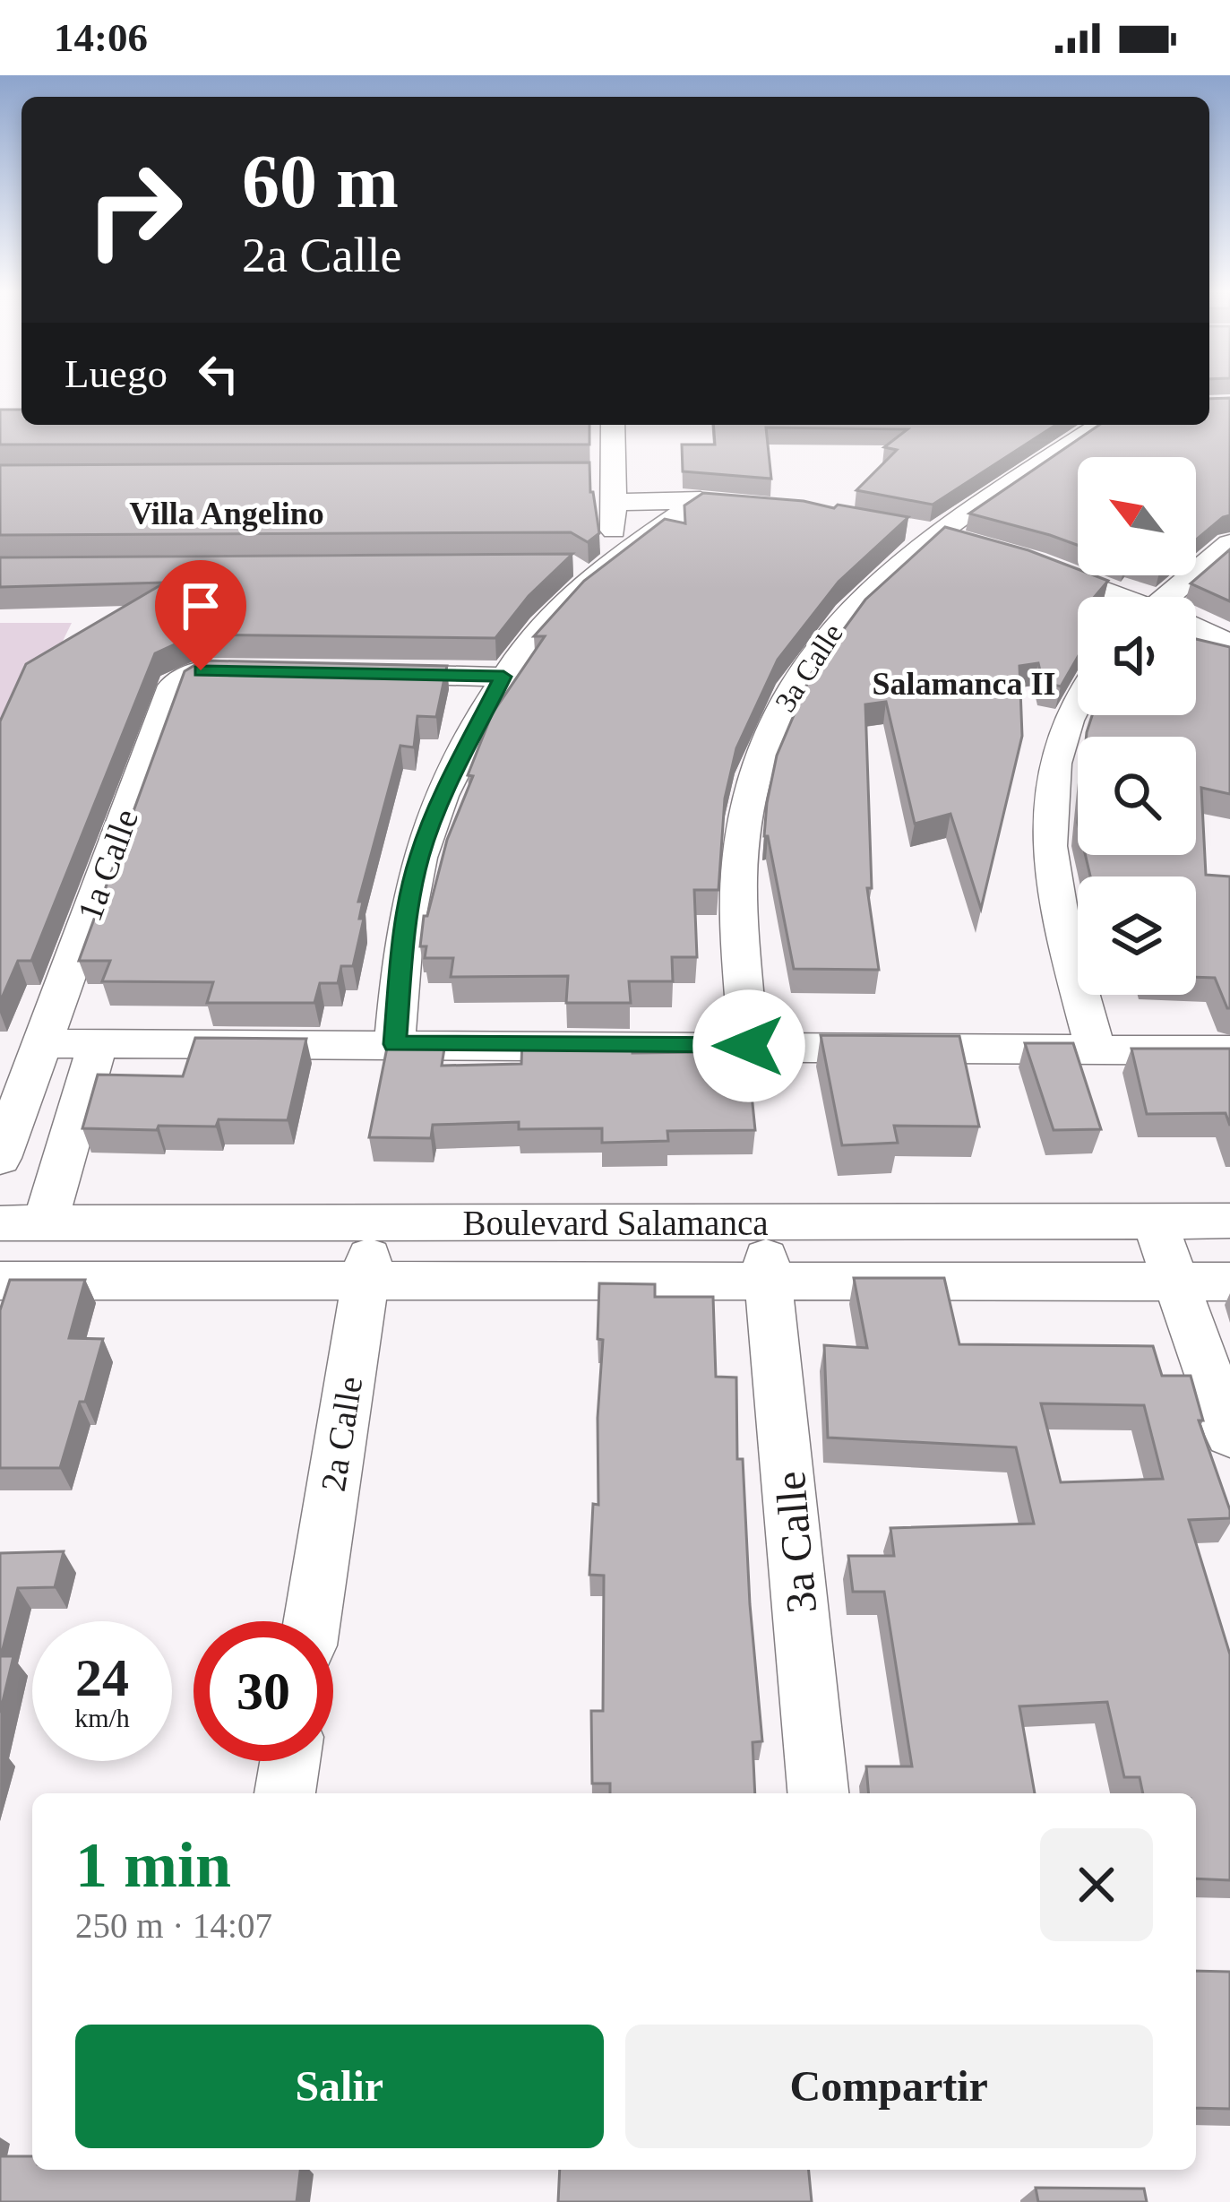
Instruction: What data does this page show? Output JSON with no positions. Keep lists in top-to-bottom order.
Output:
{
  "streets": {
    "street": [
      "3a Calle",
      "1a Calle",
      "Boulevard Salamanca",
      "2a Calle"
    ]
  },
  "crossings": [
    ["3a Calle", "Boulevard Salamanca"],
    ["Boulevard Salamanca", "2a Calle"]
  ],
  "districts": ["Villa Angelino", "Salamanca II"],
  "north": "top left",
  "page": {
    "status": "14:06",
    "turn": ["60 m", "2a Calle"],
    "then": "Luego",
    "speed": "24 km/h",
    "limit": "30",
    "heading": ["1 min", "250 m · 14:07"],
    "buttons": ["Salir", "Compartir"]
  }
}
